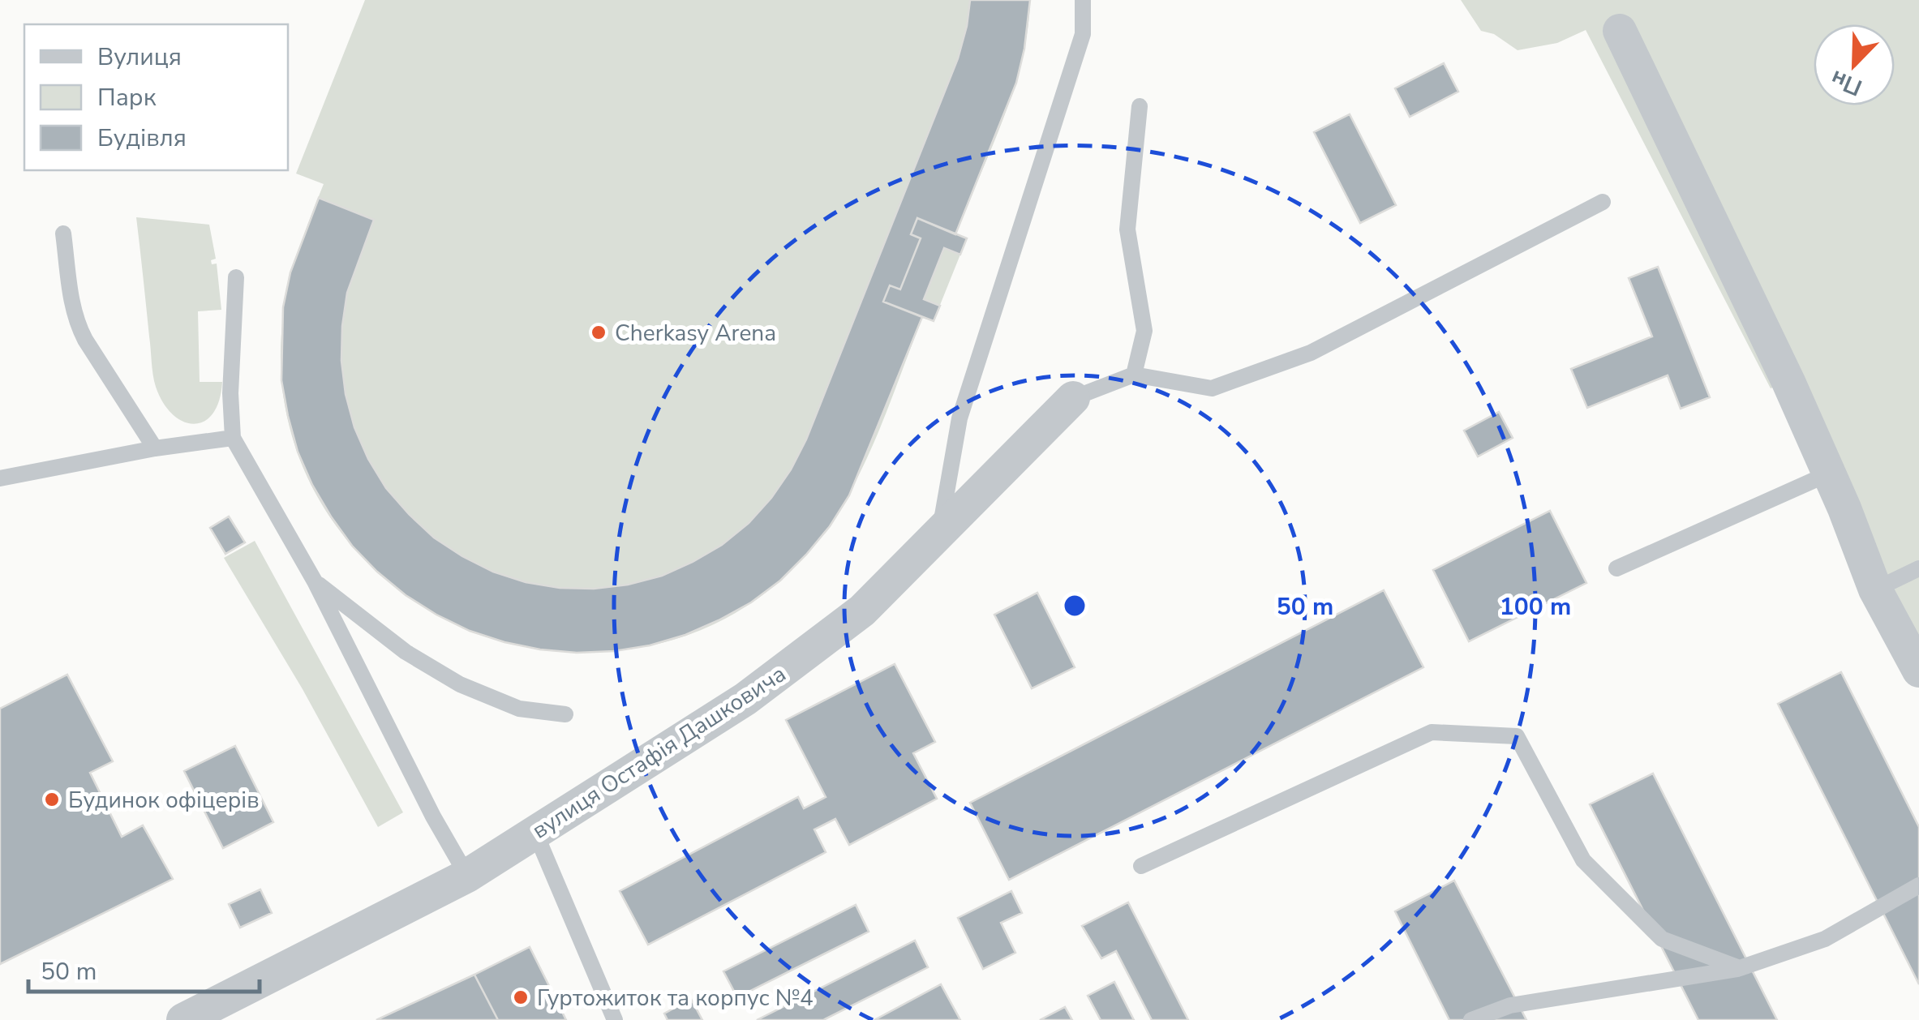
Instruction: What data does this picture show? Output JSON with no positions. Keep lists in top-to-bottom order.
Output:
{
  "streets": {
    "street": ["вулиця Остафія Дашковича"]
  },
  "places": ["Cherkasy Arena", "Будинок офіцерів", "Гуртожиток та корпус №4"],
  "legend": ["Вулиця", "Парк", "Будівля"],
  "scale_bar": "50 m",
  "north": "bottom left",
  "rings": ["50 m", "100 m"]
}
